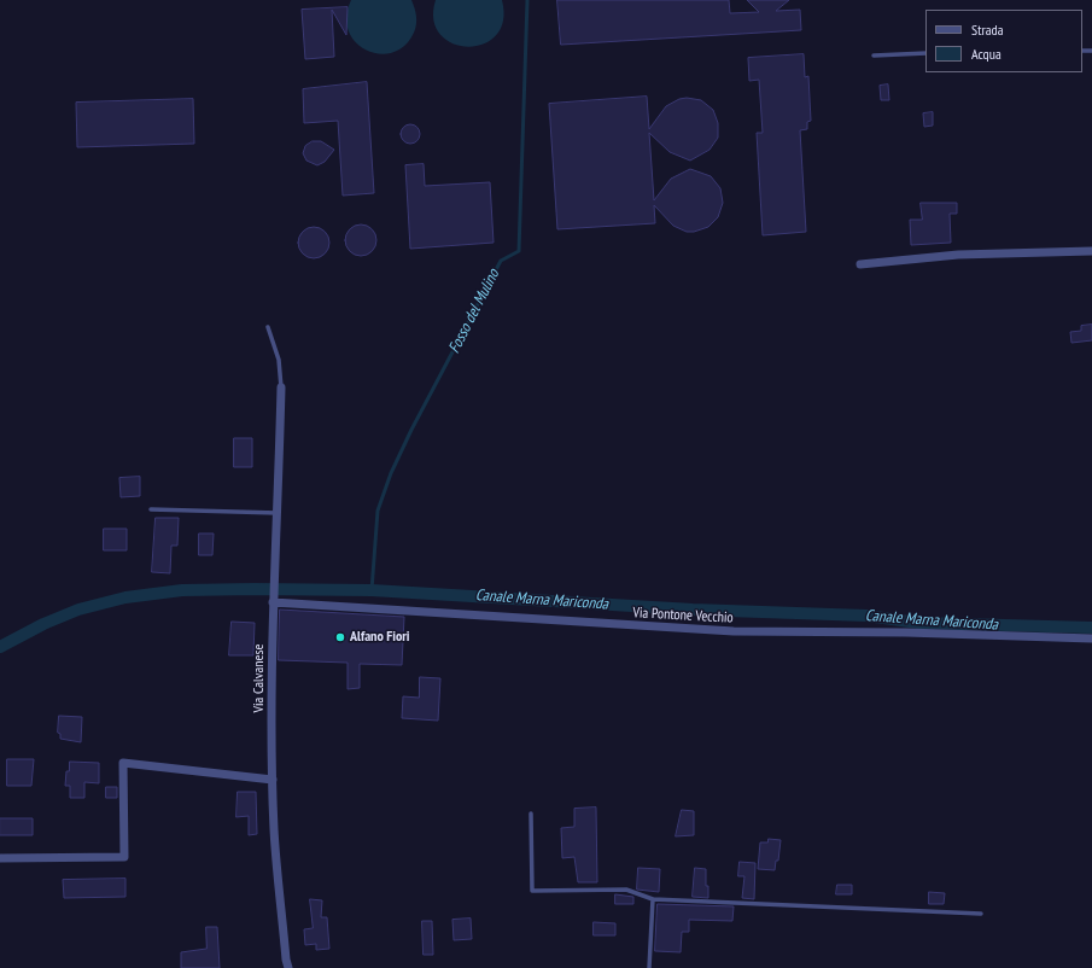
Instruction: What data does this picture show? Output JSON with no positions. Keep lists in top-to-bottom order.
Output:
{
  "streets": {
    "street": ["Via Pontone Vecchio", "Via Calvanese"]
  },
  "crossings": [
    ["Via Pontone Vecchio", "Via Calvanese"]
  ],
  "water": ["Fosso del Mulino", "Canale Marna Mariconda"],
  "places": ["Alfano Fiori"],
  "legend": ["Strada", "Acqua"]
}
